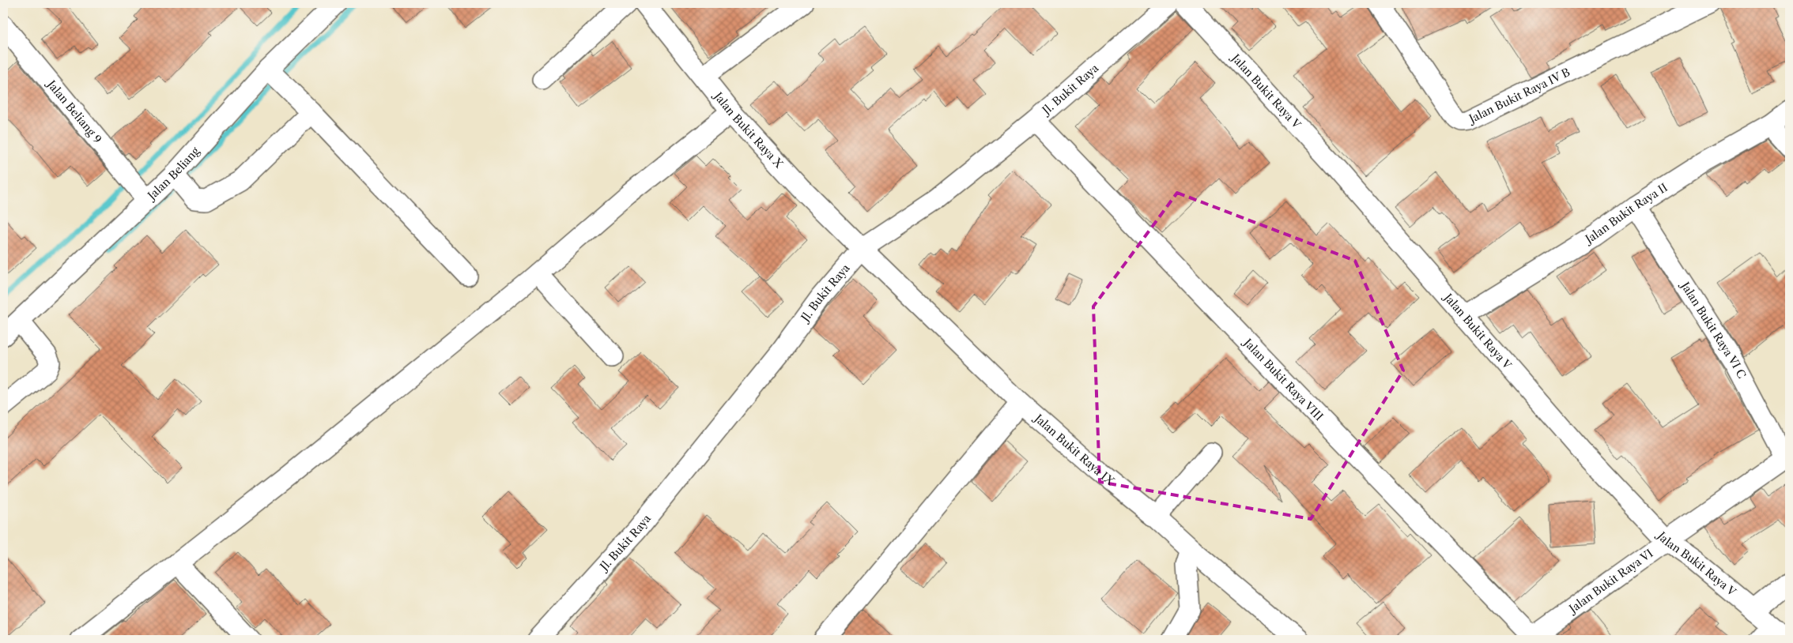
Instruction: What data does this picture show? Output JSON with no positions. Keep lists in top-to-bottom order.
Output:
{
  "streets": {
    "street": [
      "Jl. Bukit Raya",
      "Jalan Bukit Raya V",
      "Jalan Bukit Raya IV B",
      "Jalan Beliang 9",
      "Jalan Bukit Raya X",
      "Jalan Beliang",
      "Jalan Bukit Raya II",
      "Jalan Bukit Raya VI C",
      "Jalan Bukit Raya VIII",
      "Jalan Bukit Raya IX",
      "Jalan Bukit Raya VI"
    ]
  },
  "crossings": [
    ["Jl. Bukit Raya", "Jalan Bukit Raya X"],
    ["Jl. Bukit Raya", "Jalan Bukit Raya VIII"],
    ["Jl. Bukit Raya", "Jalan Bukit Raya IX"],
    ["Jalan Bukit Raya V", "Jalan Bukit Raya II"],
    ["Jalan Bukit Raya V", "Jalan Bukit Raya VI"],
    ["Jalan Beliang 9", "Jalan Beliang"],
    ["Jalan Bukit Raya X", "Jalan Bukit Raya IX"],
    ["Jalan Bukit Raya II", "Jalan Bukit Raya VI C"],
    ["Jalan Bukit Raya VI C", "Jalan Bukit Raya VI"],
    ["Jalan Bukit Raya VIII", "Jalan Bukit Raya VI"]
  ]
}
